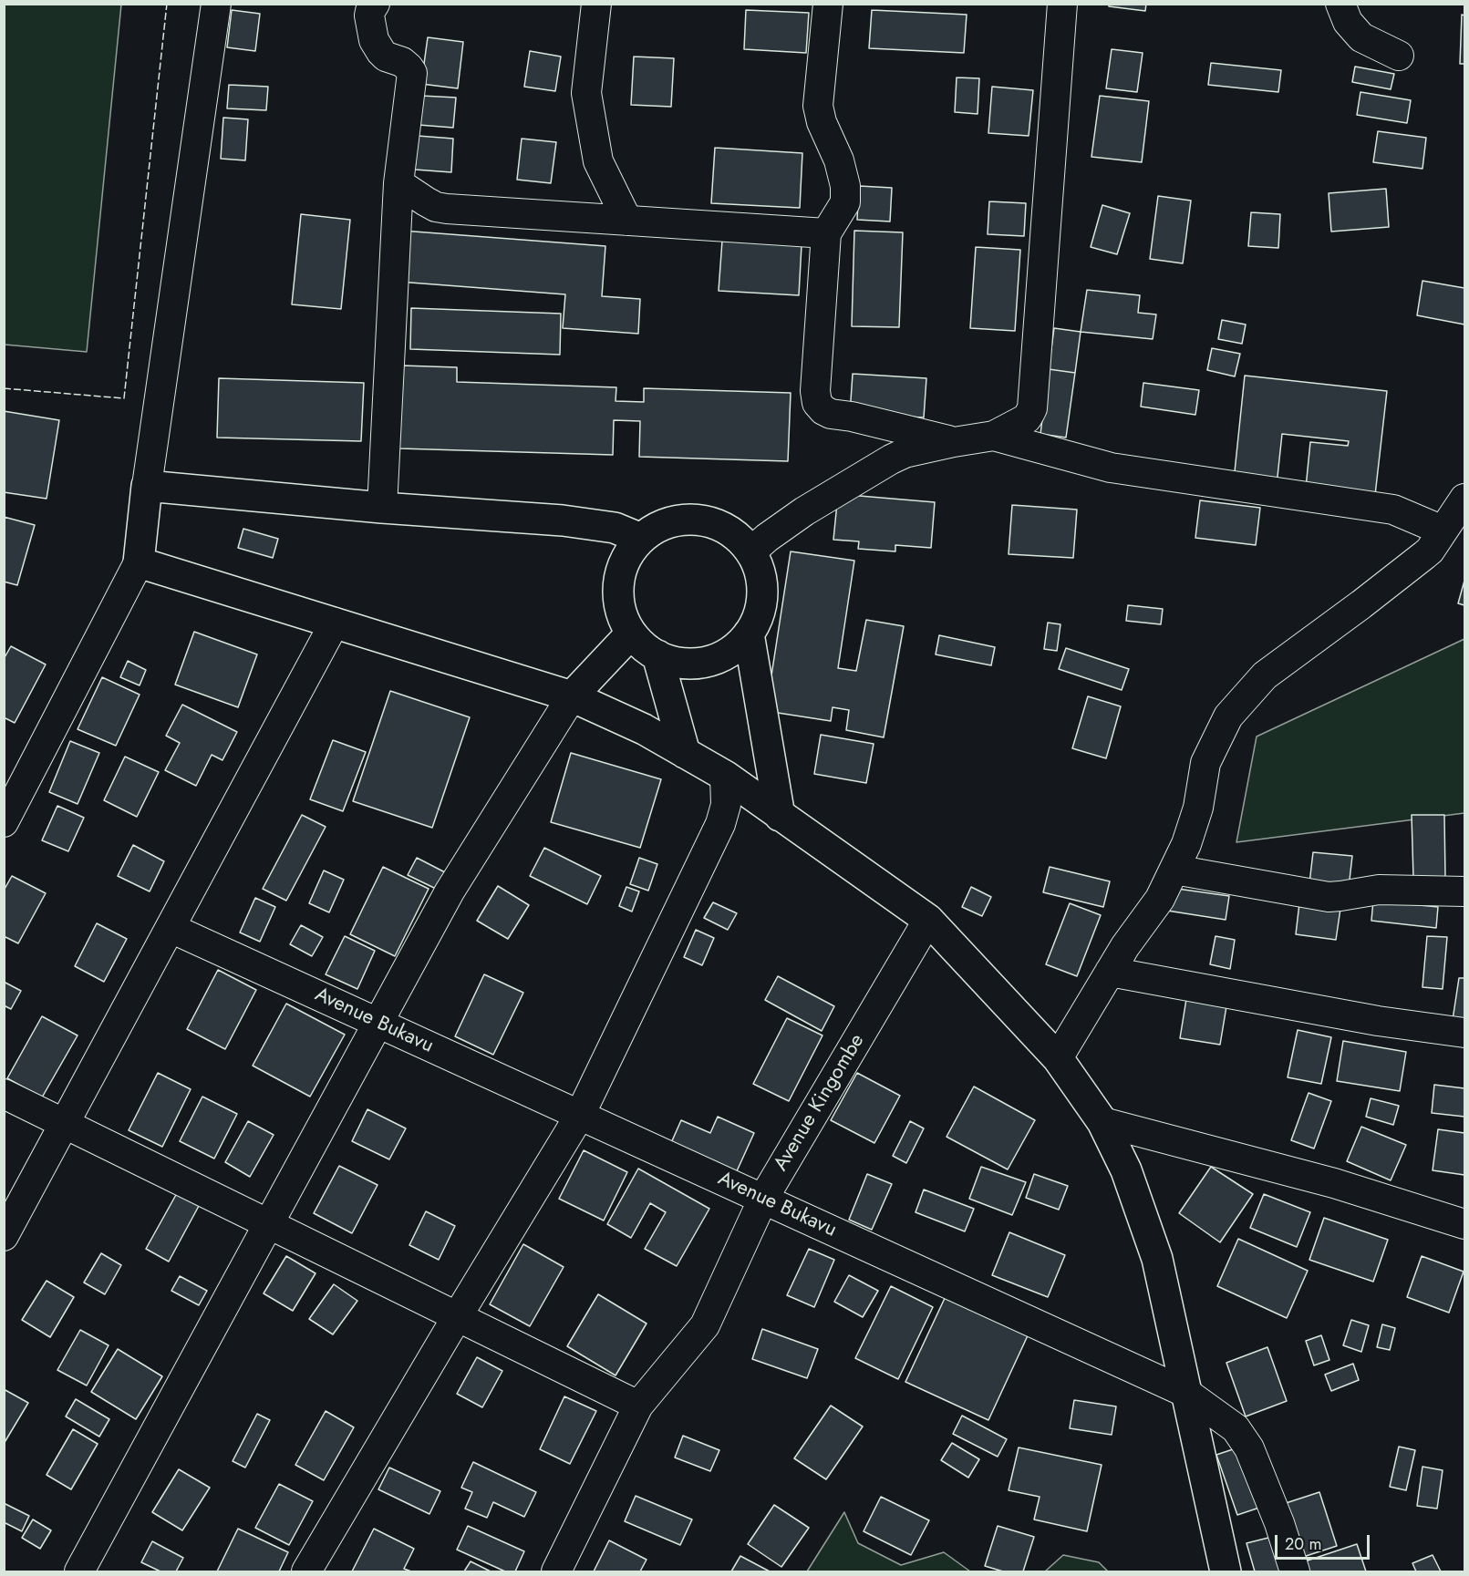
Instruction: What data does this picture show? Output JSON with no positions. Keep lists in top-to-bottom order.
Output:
{
  "streets": {
    "street": ["Avenue Bukavu", "Avenue Kingombe"]
  },
  "crossings": [
    ["Avenue Bukavu", "Avenue Kingombe"]
  ],
  "scale_bar": "20 m"
}
